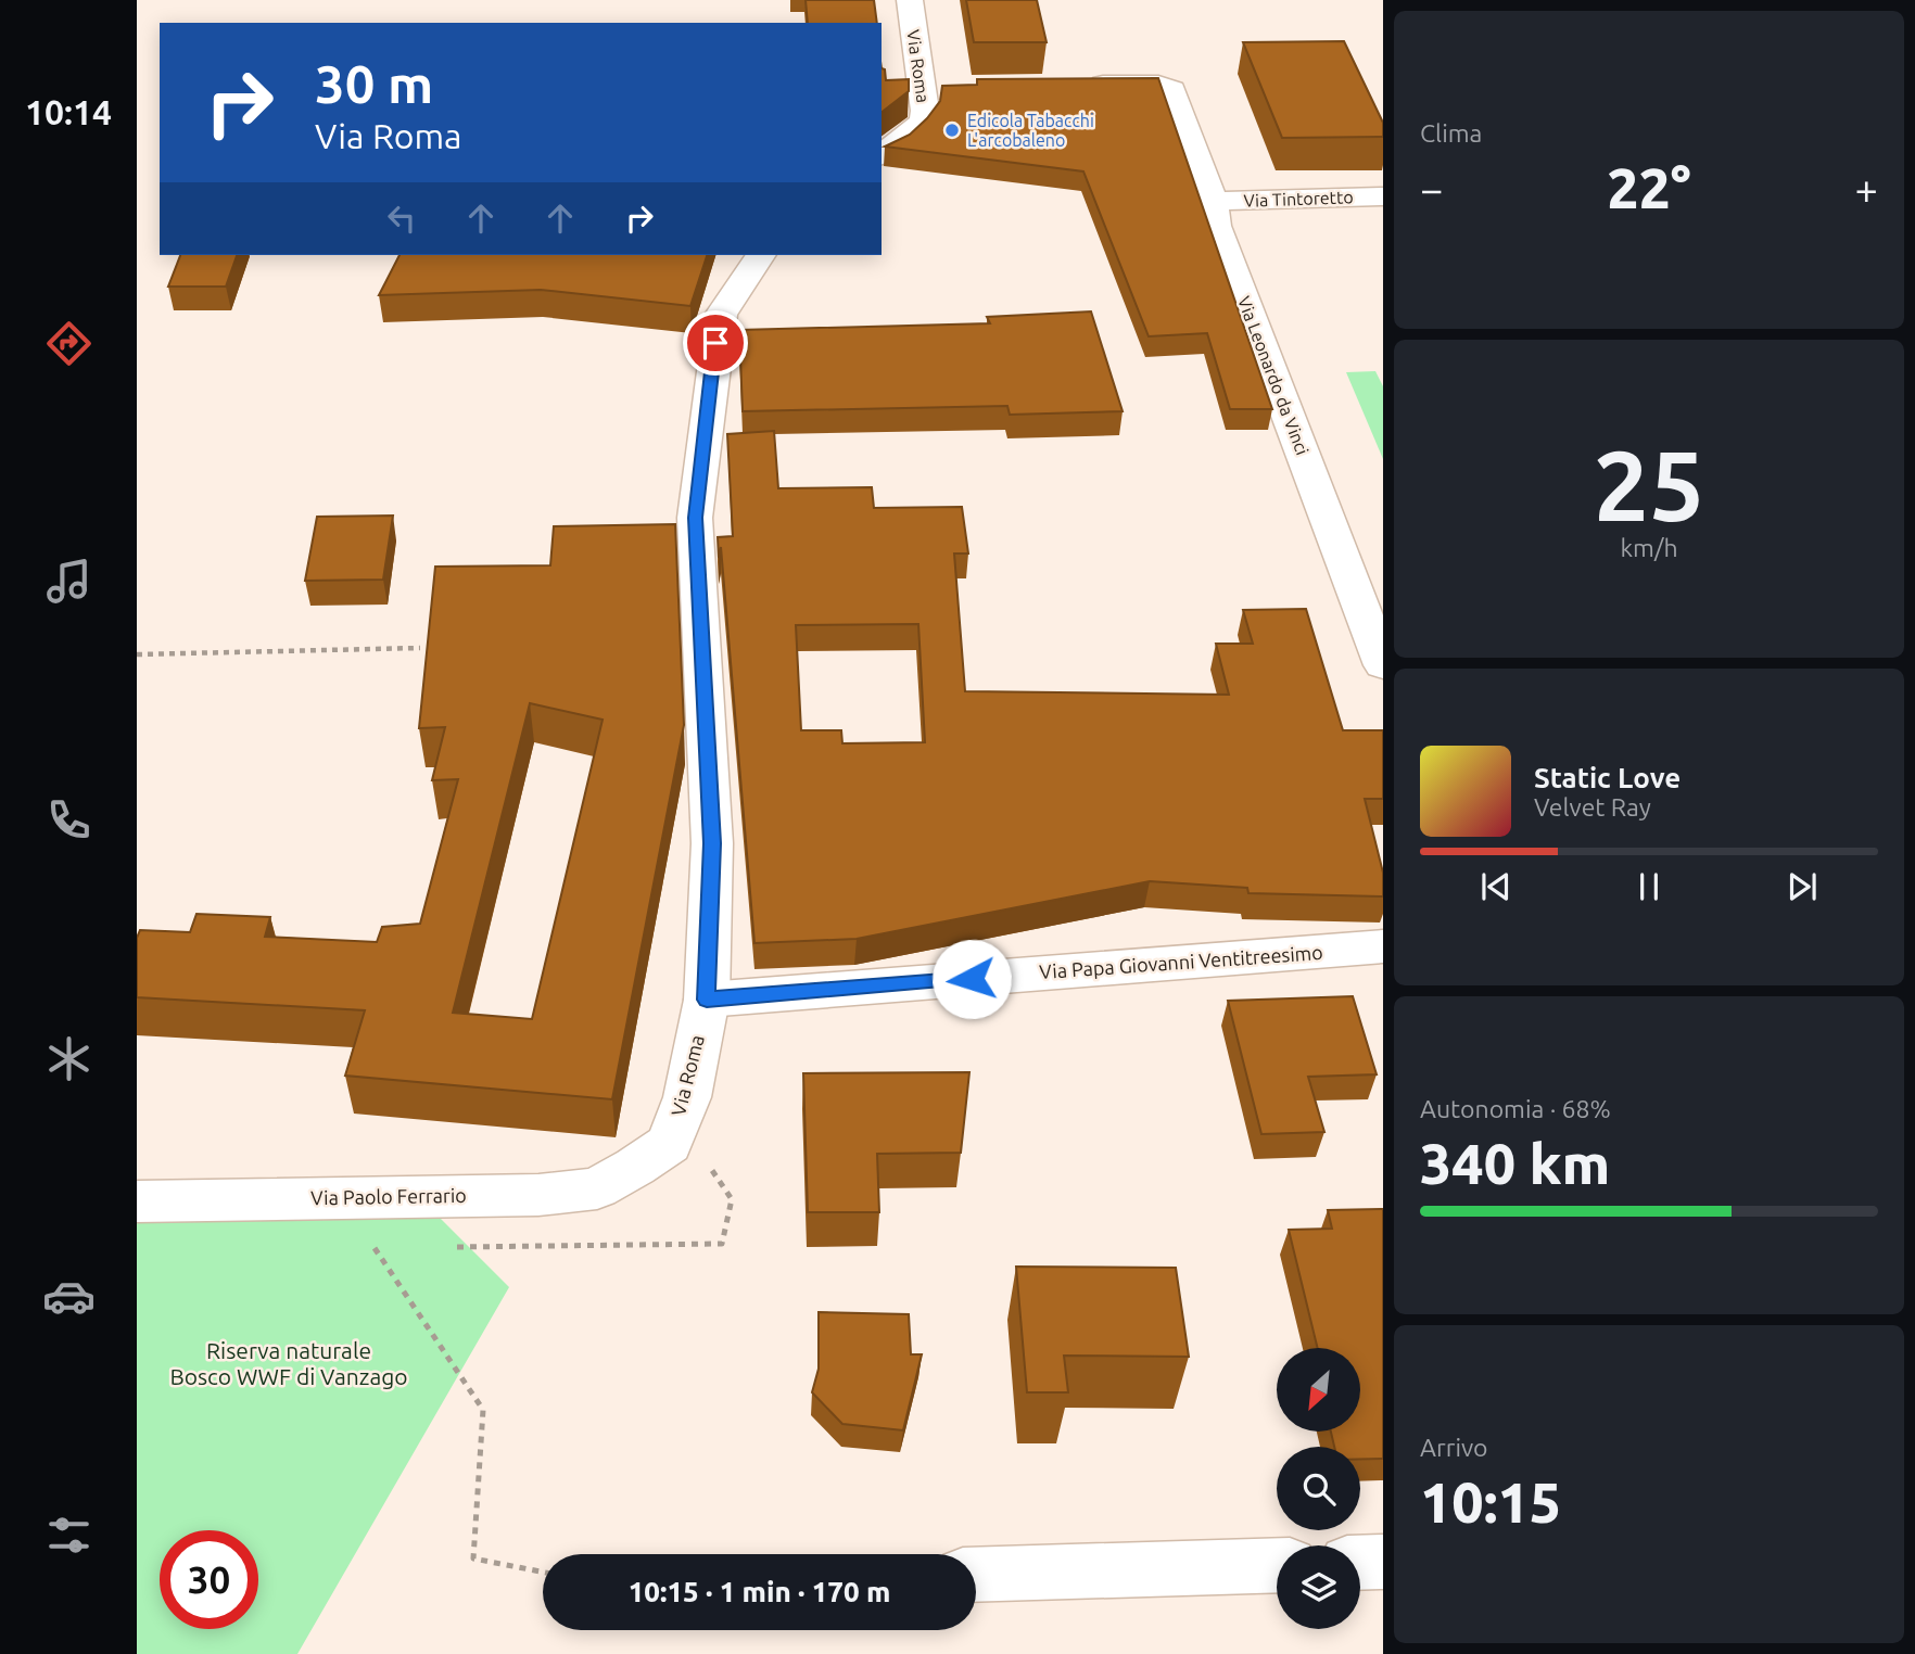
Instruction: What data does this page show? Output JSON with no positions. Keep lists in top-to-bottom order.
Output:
{
  "streets": {
    "street": [
      "Via Roma",
      "Via Tintoretto",
      "Via Leonardo da Vinci",
      "Via Papa Giovanni Ventitreesimo",
      "Via Paolo Ferrario"
    ]
  },
  "crossings": [
    ["Via Roma", "Via Papa Giovanni Ventitreesimo"],
    ["Via Roma", "Via Paolo Ferrario"],
    ["Via Tintoretto", "Via Leonardo da Vinci"]
  ],
  "parks": ["Riserva naturale Bosco WWF di Vanzago"],
  "places": ["Edicola Tabacchi L'arcobaleno"],
  "north": "bottom left",
  "page": {
    "tabs": "10:14",
    "tile": [
      "Clima",
      ["25", "km/h"],
      ["Autonomia · 68%", "340 km"],
      ["Arrivo", "10:15"]
    ],
    "turn": ["30 m", "Via Roma"],
    "heat": ["−", "22°", "+"],
    "song": ["Static Love", "Velvet Ray"],
    "limit": "30",
    "trip": "10:15 · 1 min · 170 m"
  }
}
